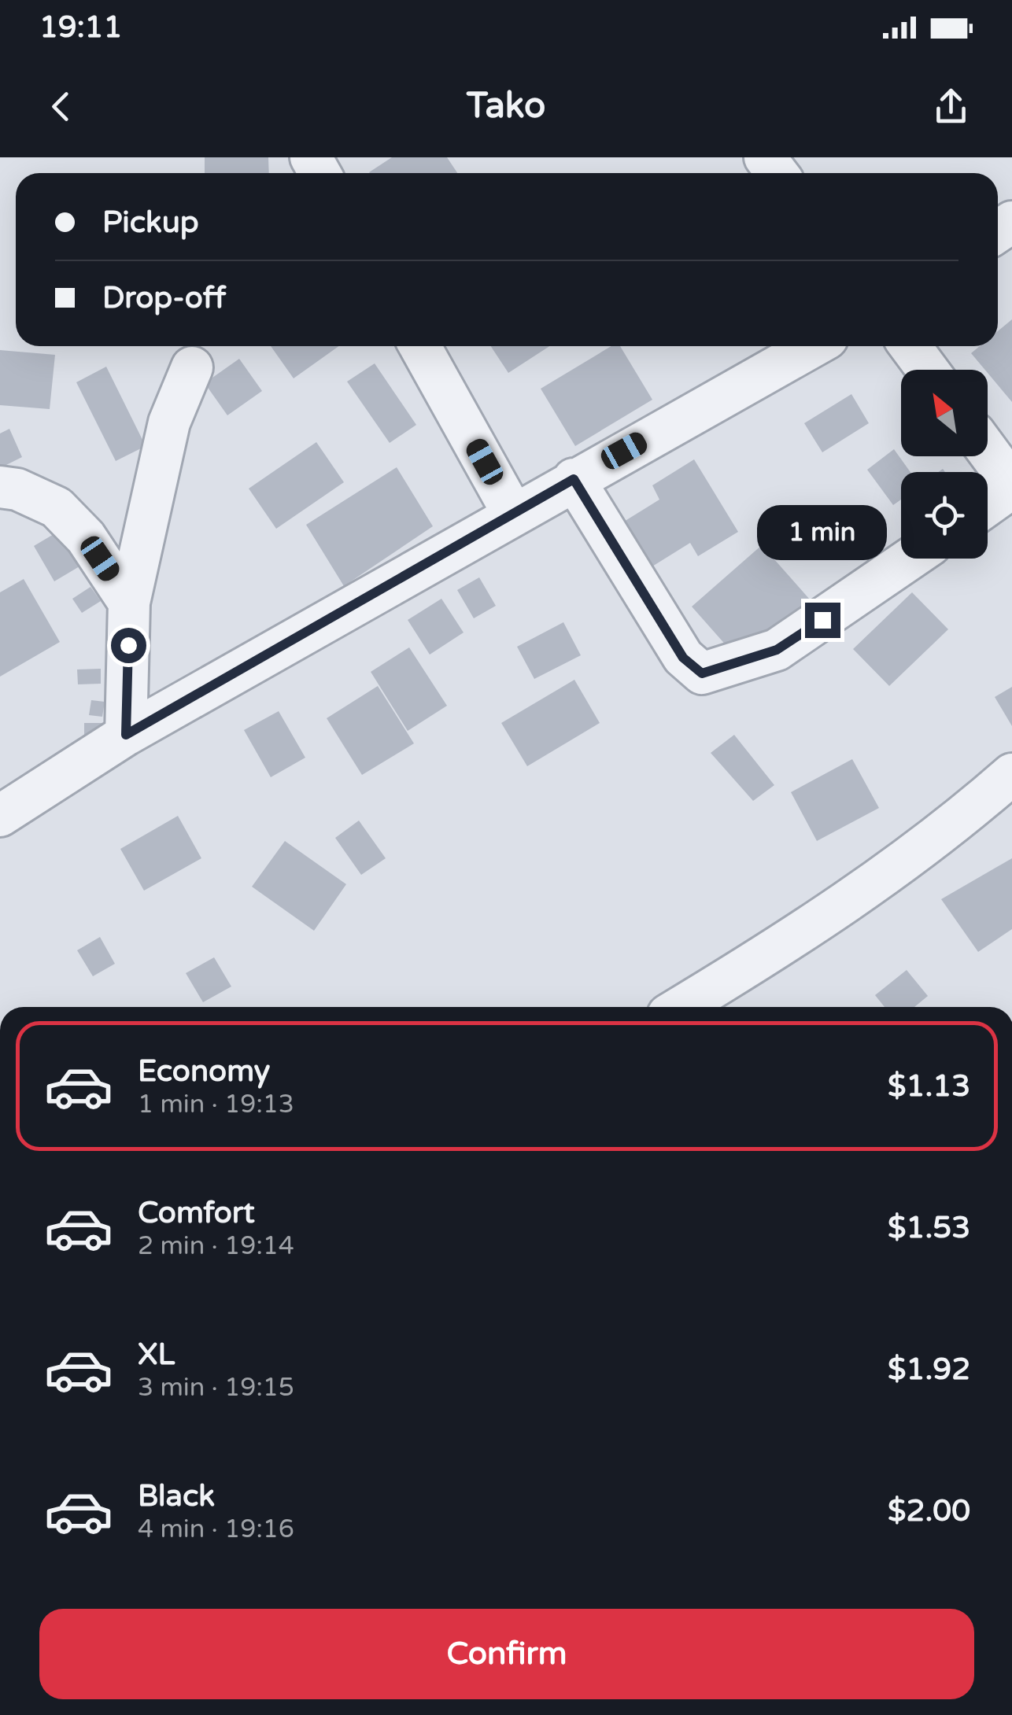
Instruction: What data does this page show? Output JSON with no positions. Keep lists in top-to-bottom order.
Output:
{
  "north": "top left",
  "page": {
    "status": "19:11",
    "header": "Tako",
    "banner": ["Pickup", "Drop-off"],
    "bubble": "1 min",
    "list": [
      {
        "name": "Economy",
        "note": "1 min · 19:13",
        "value": "$1.13"
      },
      {
        "name": "Comfort",
        "note": "2 min · 19:14",
        "value": "$1.53"
      },
      {
        "name": "XL",
        "note": "3 min · 19:15",
        "value": "$1.92"
      },
      {
        "name": "Black",
        "note": "4 min · 19:16",
        "value": "$2.00"
      }
    ],
    "buttons": "Confirm"
  }
}
